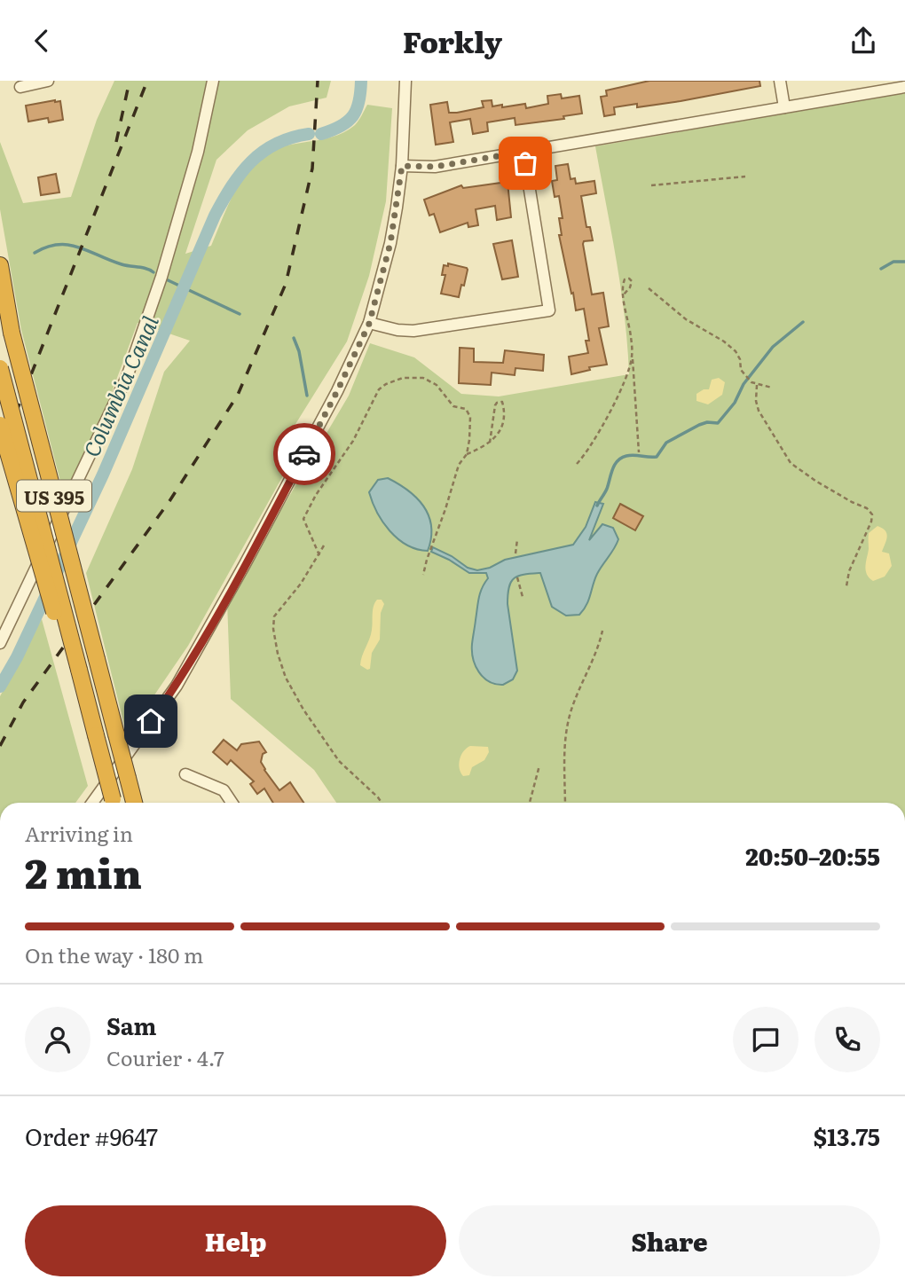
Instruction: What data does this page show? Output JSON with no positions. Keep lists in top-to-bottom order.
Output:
{
  "streets": {
    "highway": ["US 395"]
  },
  "water": ["Columbia Canal"],
  "page": {
    "header": "Forkly",
    "heading": ["2 min", "Arriving in", "20:50–20:55"],
    "panel": [
      "Sam",
      "Courier · 4.7",
      "Order #9647",
      "$13.75"
    ],
    "bar": "On the way · 180 m",
    "buttons": ["Help", "Share"]
  }
}
